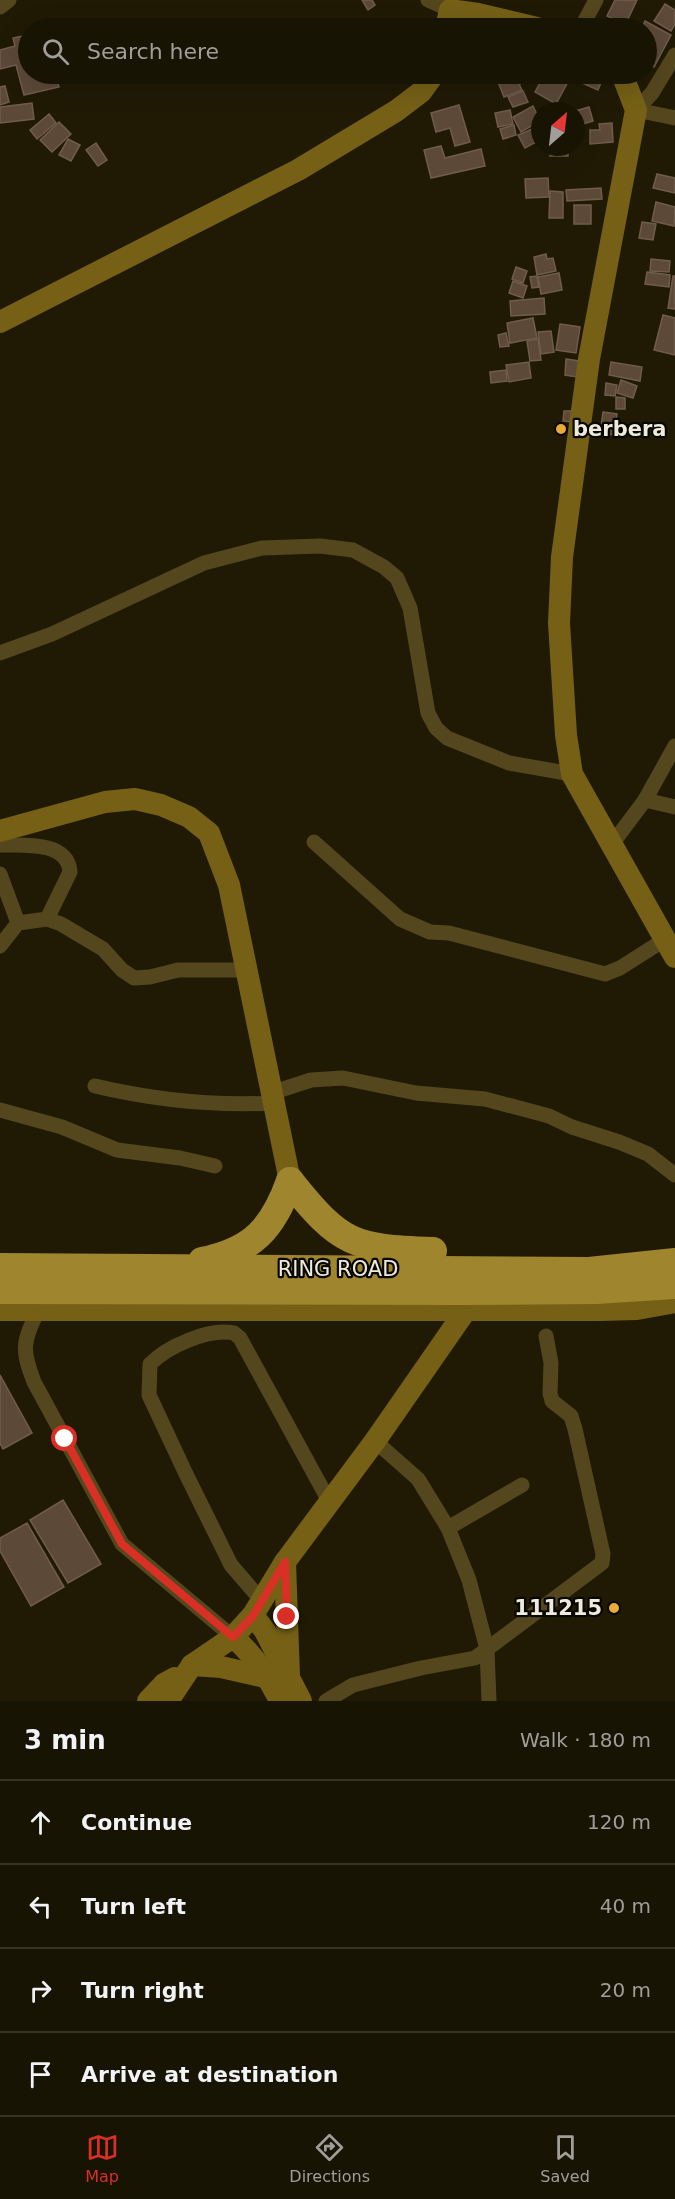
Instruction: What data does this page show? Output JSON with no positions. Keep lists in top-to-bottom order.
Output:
{
  "streets": {
    "highway": ["RING ROAD"]
  },
  "places": ["berbera", "111215"],
  "north": "top right",
  "page": {
    "search": "Search here",
    "heading": ["3 min", "Walk · 180 m"],
    "list": [
      ["Continue", "120 m"],
      ["Turn left", "40 m"],
      ["Turn right", "20 m"],
      "Arrive at destination"
    ],
    "nav": ["Map", "Directions", "Saved"]
  }
}
